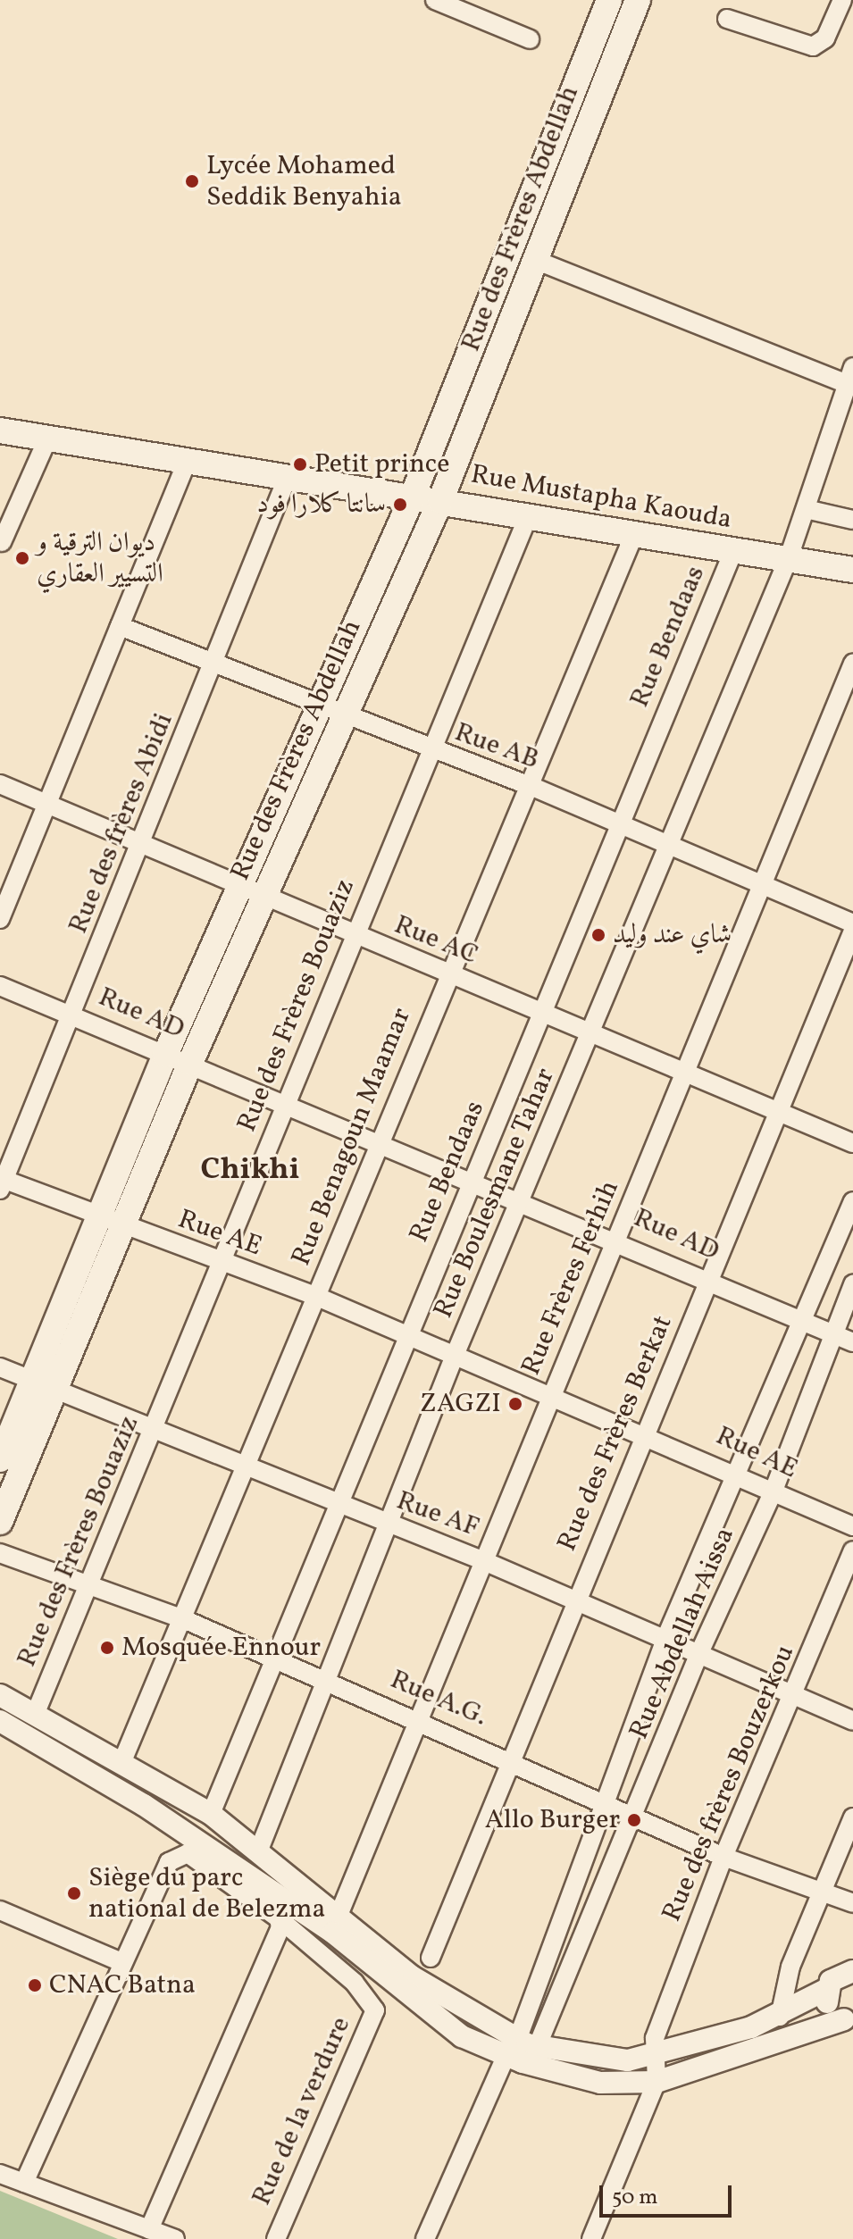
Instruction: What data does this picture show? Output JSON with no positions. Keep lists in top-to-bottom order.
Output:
{
  "streets": {
    "main road": ["Rue des Frères Abdellah", "Rue Mustapha Kaouda"],
    "street": [
      "Rue Bendaas",
      "Rue AB",
      "Rue des frères Abidi",
      "Rue AC",
      "Rue des Frères Bouaziz",
      "Rue AD",
      "Rue Benagoun Maamar",
      "Rue Boulesmane Tahar",
      "Rue AE",
      "Rue Frères Ferhih",
      "Rue des Frères Berkat",
      "Rue AF",
      "Rue Abdellah Aissa",
      "Rue A.G.",
      "Rue des frères Bouzerkou",
      "Rue de la verdure"
    ]
  },
  "crossings": [
    ["Rue des Frères Abdellah", "Rue Mustapha Kaouda"],
    ["Rue des Frères Abdellah", "Rue AB"],
    ["Rue des Frères Abdellah", "Rue AC"],
    ["Rue des Frères Abdellah", "Rue AD"],
    ["Rue des Frères Abdellah", "Rue AE"],
    ["Rue des Frères Abdellah", "Rue AF"],
    ["Rue Mustapha Kaouda", "Rue Bendaas"],
    ["Rue Mustapha Kaouda", "Rue des frères Abidi"],
    ["Rue Mustapha Kaouda", "Rue des Frères Bouaziz"],
    ["Rue Mustapha Kaouda", "Rue Benagoun Maamar"],
    ["Rue Mustapha Kaouda", "Rue Boulesmane Tahar"],
    ["Rue Bendaas", "Rue AB"],
    ["Rue Bendaas", "Rue AC"],
    ["Rue Bendaas", "Rue AD"],
    ["Rue Bendaas", "Rue AE"],
    ["Rue Bendaas", "Rue AF"],
    ["Rue Bendaas", "Rue A.G."],
    ["Rue AB", "Rue des frères Abidi"],
    ["Rue AB", "Rue des Frères Bouaziz"],
    ["Rue AB", "Rue Benagoun Maamar"],
    ["Rue AB", "Rue Boulesmane Tahar"],
    ["Rue AB", "Rue Frères Ferhih"],
    ["Rue des frères Abidi", "Rue AC"],
    ["Rue des frères Abidi", "Rue AD"],
    ["Rue des frères Abidi", "Rue AE"],
    ["Rue AC", "Rue des Frères Bouaziz"],
    ["Rue AC", "Rue Benagoun Maamar"],
    ["Rue AC", "Rue Boulesmane Tahar"],
    ["Rue AC", "Rue Frères Ferhih"],
    ["Rue AC", "Rue des Frères Berkat"],
    ["Rue des Frères Bouaziz", "Rue AD"],
    ["Rue des Frères Bouaziz", "Rue AE"],
    ["Rue des Frères Bouaziz", "Rue AF"],
    ["Rue des Frères Bouaziz", "Rue A.G."],
    ["Rue AD", "Rue Benagoun Maamar"],
    ["Rue AD", "Rue Boulesmane Tahar"],
    ["Rue AD", "Rue Frères Ferhih"],
    ["Rue AD", "Rue des Frères Berkat"],
    ["Rue AD", "Rue Abdellah Aissa"],
    ["Rue Benagoun Maamar", "Rue AE"],
    ["Rue Benagoun Maamar", "Rue AF"],
    ["Rue Benagoun Maamar", "Rue A.G."],
    ["Rue Boulesmane Tahar", "Rue AE"],
    ["Rue Boulesmane Tahar", "Rue AF"],
    ["Rue Boulesmane Tahar", "Rue A.G."],
    ["Rue AE", "Rue Frères Ferhih"],
    ["Rue AE", "Rue des Frères Berkat"],
    ["Rue AE", "Rue Abdellah Aissa"],
    ["Rue Frères Ferhih", "Rue AF"],
    ["Rue Frères Ferhih", "Rue A.G."],
    ["Rue des Frères Berkat", "Rue AF"],
    ["Rue des Frères Berkat", "Rue A.G."],
    ["Rue AF", "Rue Abdellah Aissa"],
    ["Rue AF", "Rue des frères Bouzerkou"],
    ["Rue Abdellah Aissa", "Rue A.G."],
    ["Rue A.G.", "Rue des frères Bouzerkou"]
  ],
  "districts": ["Chikhi"],
  "places": [
    "Lycée Mohamed Seddik Benyahia",
    "Petit prince",
    "سانتا كلارا فود",
    "ديوان الترقية و التسيير العقاري",
    "شاي عند وليد",
    "ZAGZI",
    "Mosquée Ennour",
    "Allo Burger",
    "Siège du parc national de Belezma",
    "CNAC Batna"
  ],
  "scale_bar": "50 m"
}
